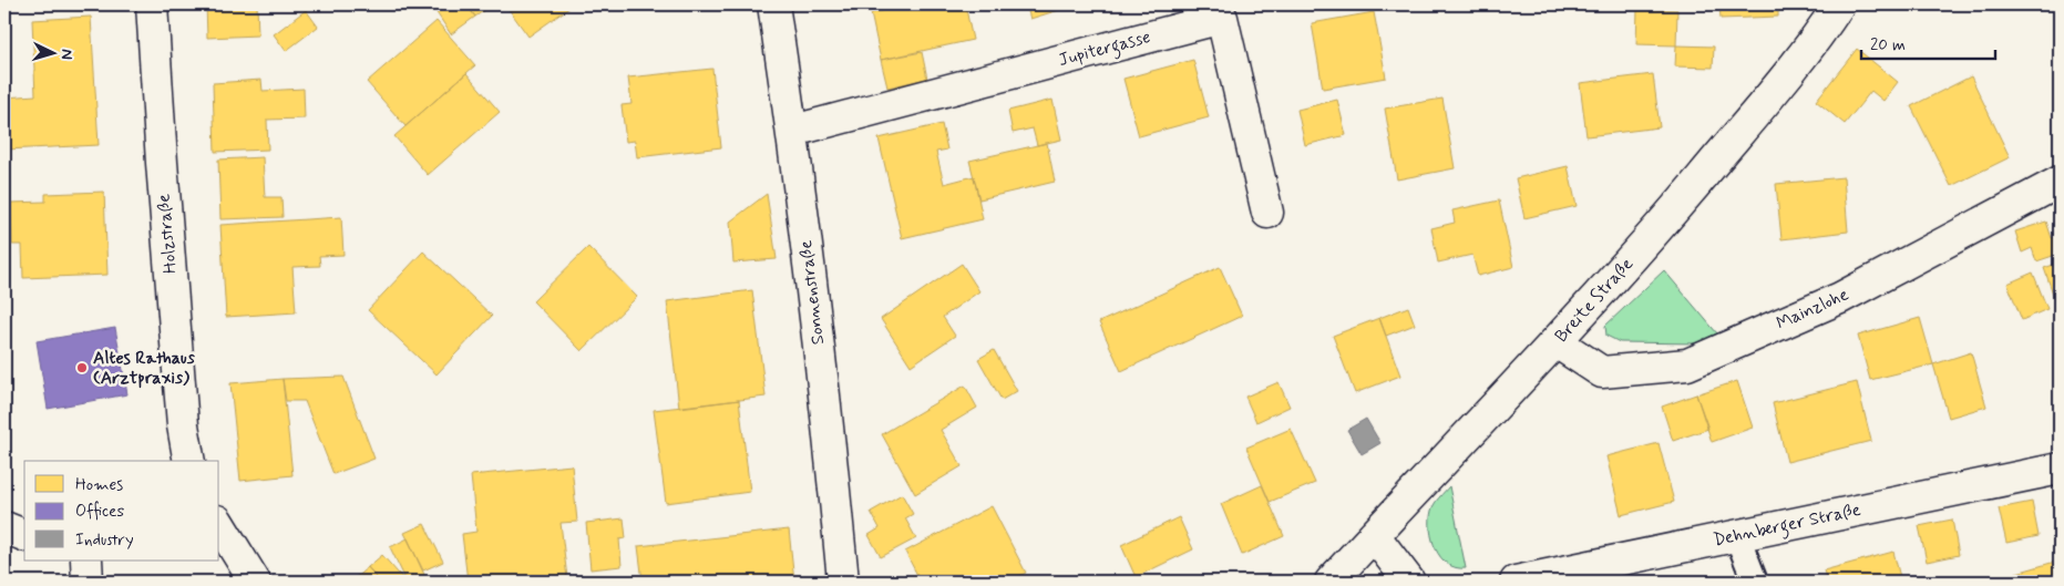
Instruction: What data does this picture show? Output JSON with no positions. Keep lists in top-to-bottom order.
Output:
{
  "streets": {
    "street": [
      "Jupitergasse",
      "Holzstraße",
      "Sonnenstraße",
      "Breite Straße",
      "Mainzlohe",
      "Dehnberger Straße"
    ]
  },
  "crossings": [
    ["Jupitergasse", "Sonnenstraße"],
    ["Breite Straße", "Mainzlohe"]
  ],
  "places": ["Altes Rathaus (Arztpraxis)"],
  "legend": ["Homes", "Offices", "Industry"],
  "scale_bar": "20 m",
  "north": "right"
}
